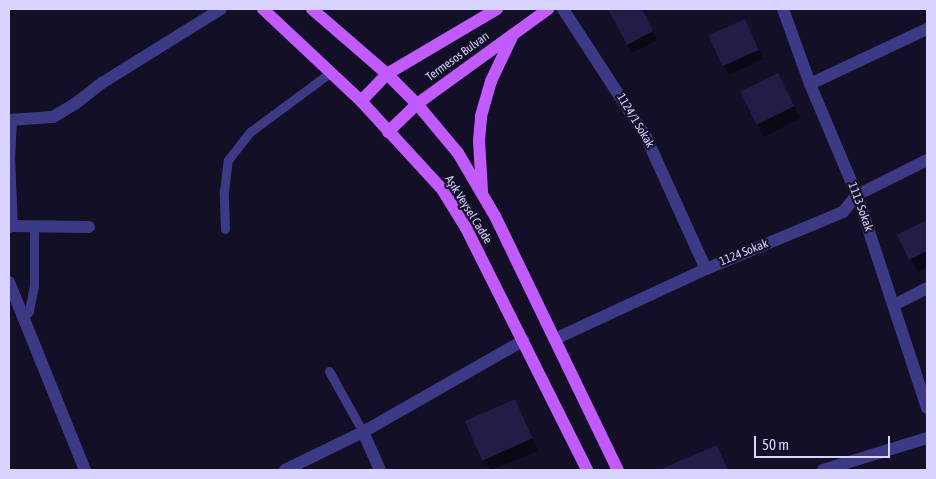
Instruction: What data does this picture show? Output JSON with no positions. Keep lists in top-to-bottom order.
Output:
{
  "streets": {
    "main road": ["Termesos Bulvarı", "Aşık Veysel Cadde"],
    "street": ["1124/1 Sokak", "1113 Sokak", "1124 Sokak"]
  },
  "crossings": [
    ["Termesos Bulvarı", "Aşık Veysel Cadde"],
    ["1124/1 Sokak", "1124 Sokak"],
    ["1113 Sokak", "1124 Sokak"],
    ["Aşık Veysel Cadde", "1124 Sokak"]
  ],
  "scale_bar": "50 m"
}
